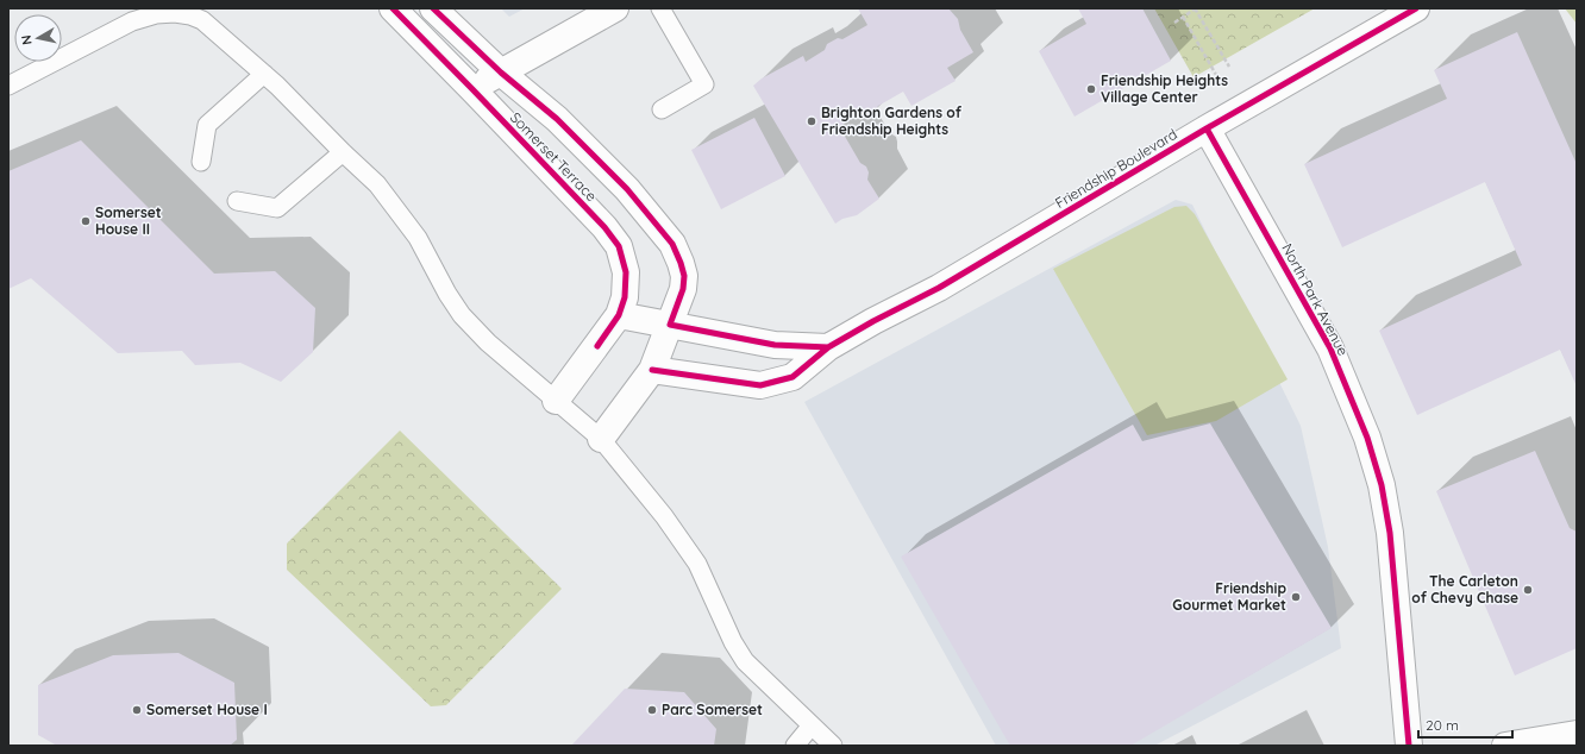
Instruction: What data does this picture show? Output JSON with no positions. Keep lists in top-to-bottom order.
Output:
{
  "streets": {
    "street": ["Somerset Terrace", "Friendship Boulevard", "North Park Avenue"]
  },
  "crossings": [
    ["Somerset Terrace", "Friendship Boulevard"],
    ["Friendship Boulevard", "North Park Avenue"]
  ],
  "places": [
    "Friendship Heights Village Center",
    "Brighton Gardens of Friendship Heights",
    "Somerset House II",
    "The Carleton of Chevy Chase",
    "Friendship Gourmet Market",
    "Somerset House I",
    "Parc Somerset"
  ],
  "scale_bar": "20 m",
  "north": "left"
}
